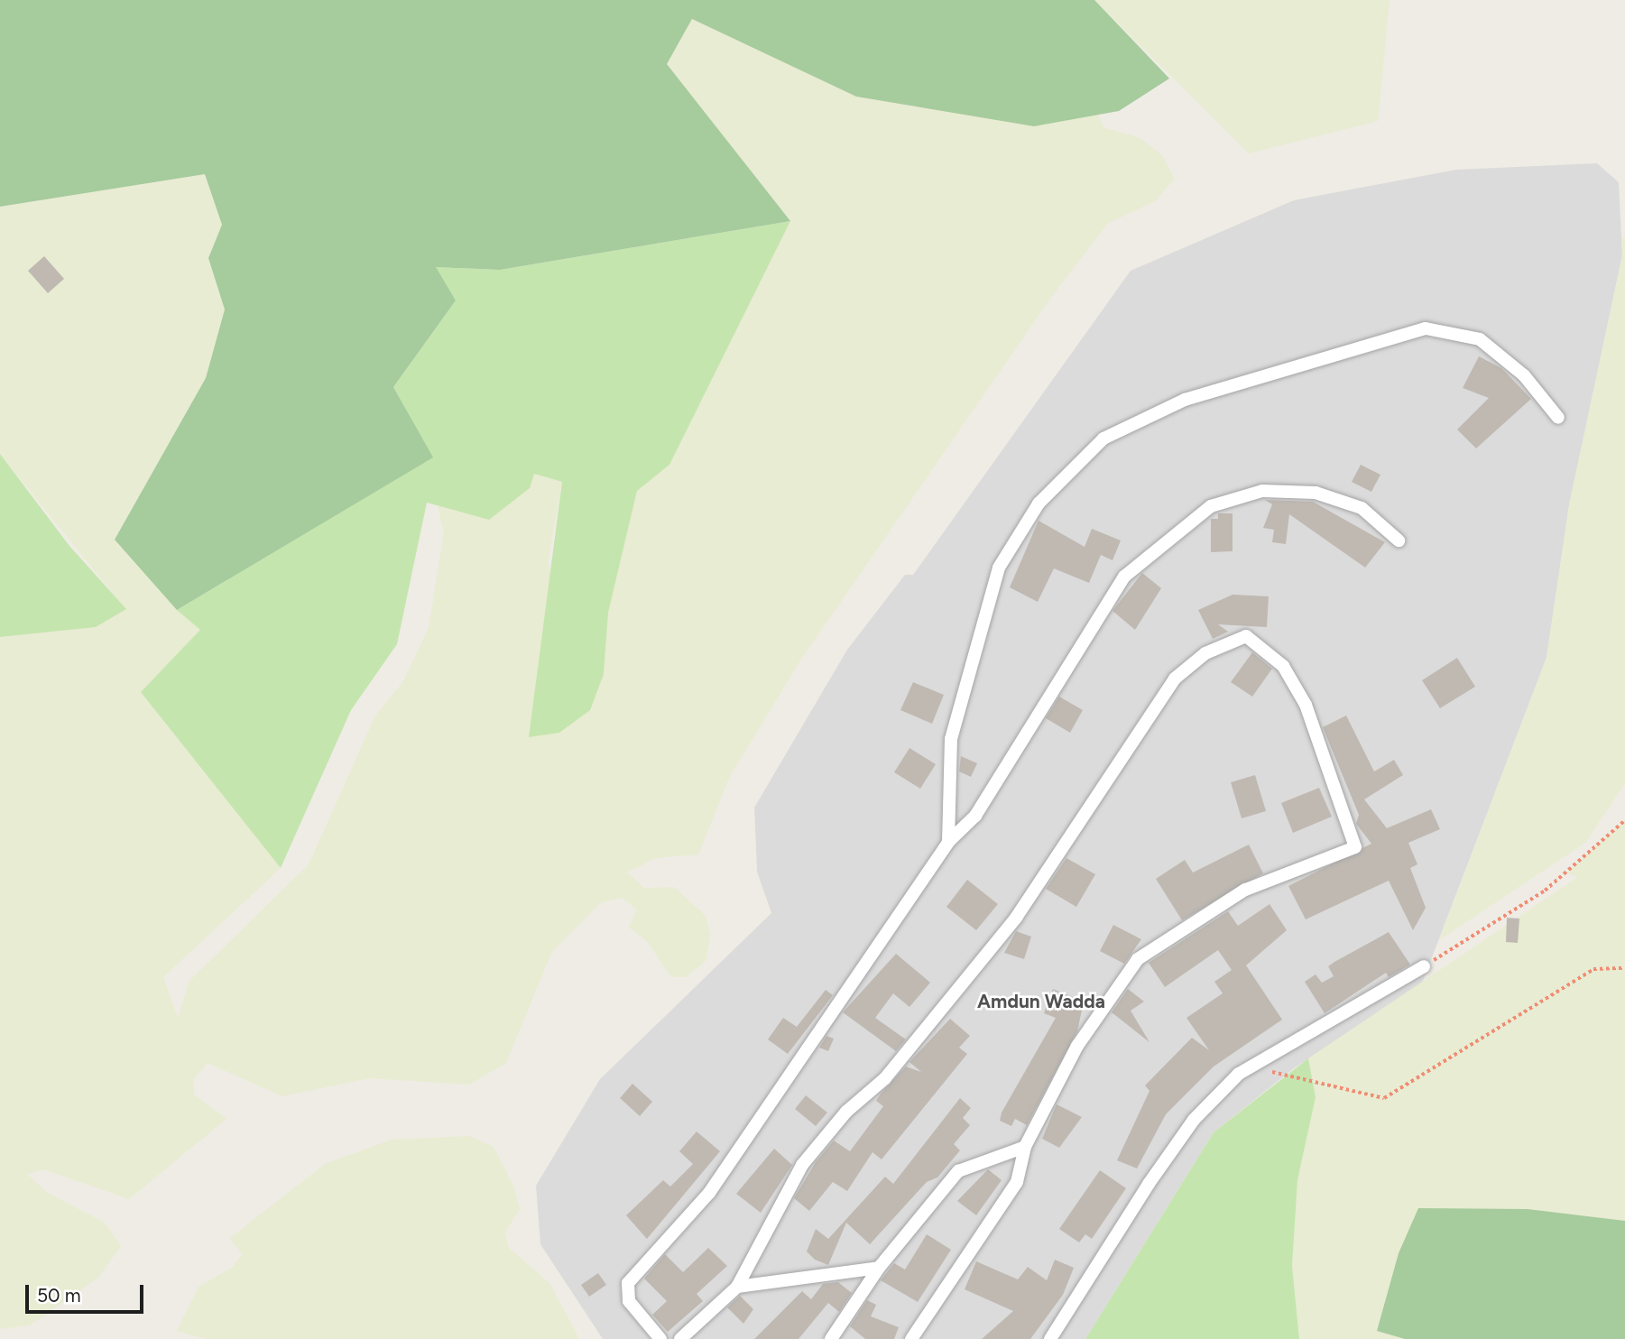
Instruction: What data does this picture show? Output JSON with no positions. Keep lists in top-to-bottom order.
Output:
{
  "districts": ["Amdun Wadda"],
  "scale_bar": "50 m"
}
